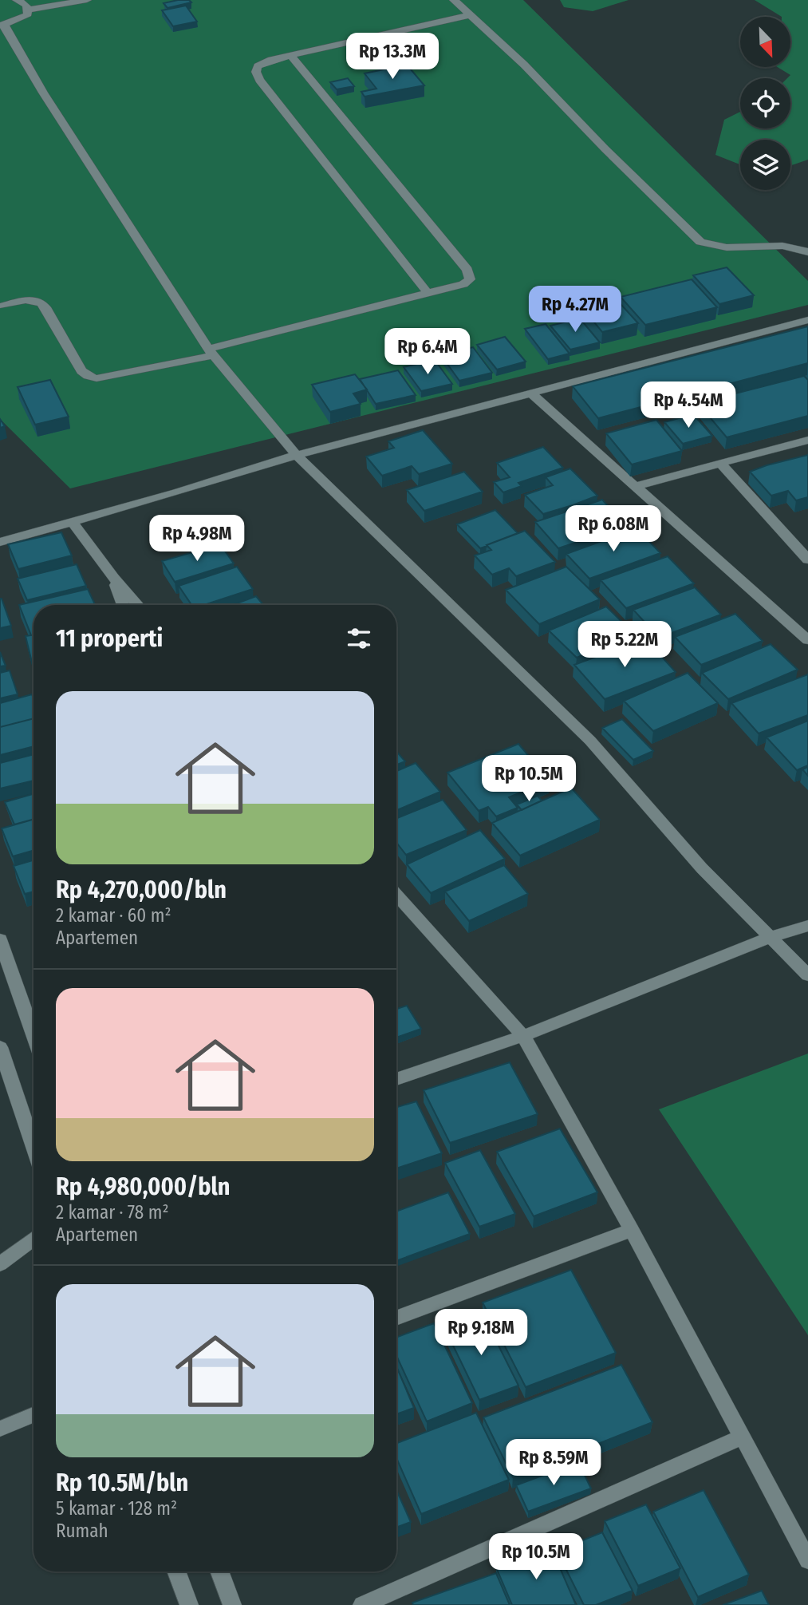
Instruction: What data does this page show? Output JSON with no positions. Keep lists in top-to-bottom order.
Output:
{
  "north": "bottom right",
  "page": {
    "price": [
      "Rp 13.3M",
      "Rp 4.27M",
      "Rp 6.4M",
      "Rp 4.54M",
      "Rp 6.08M",
      "Rp 4.98M",
      "Rp 5.22M",
      "Rp 10.5M",
      "Rp 9.18M",
      "Rp 8.59M",
      "Rp 10.5M"
    ],
    "heading": "11 properti",
    "list": [
      {
        "name": "Rp 4,270,000/bln",
        "note": "2 kamar · 60 m² · Apartemen"
      },
      {
        "name": "Rp 4,980,000/bln",
        "note": "2 kamar · 78 m² · Apartemen"
      },
      {
        "name": "Rp 10.5M/bln",
        "note": "5 kamar · 128 m² · Rumah"
      }
    ]
  }
}
